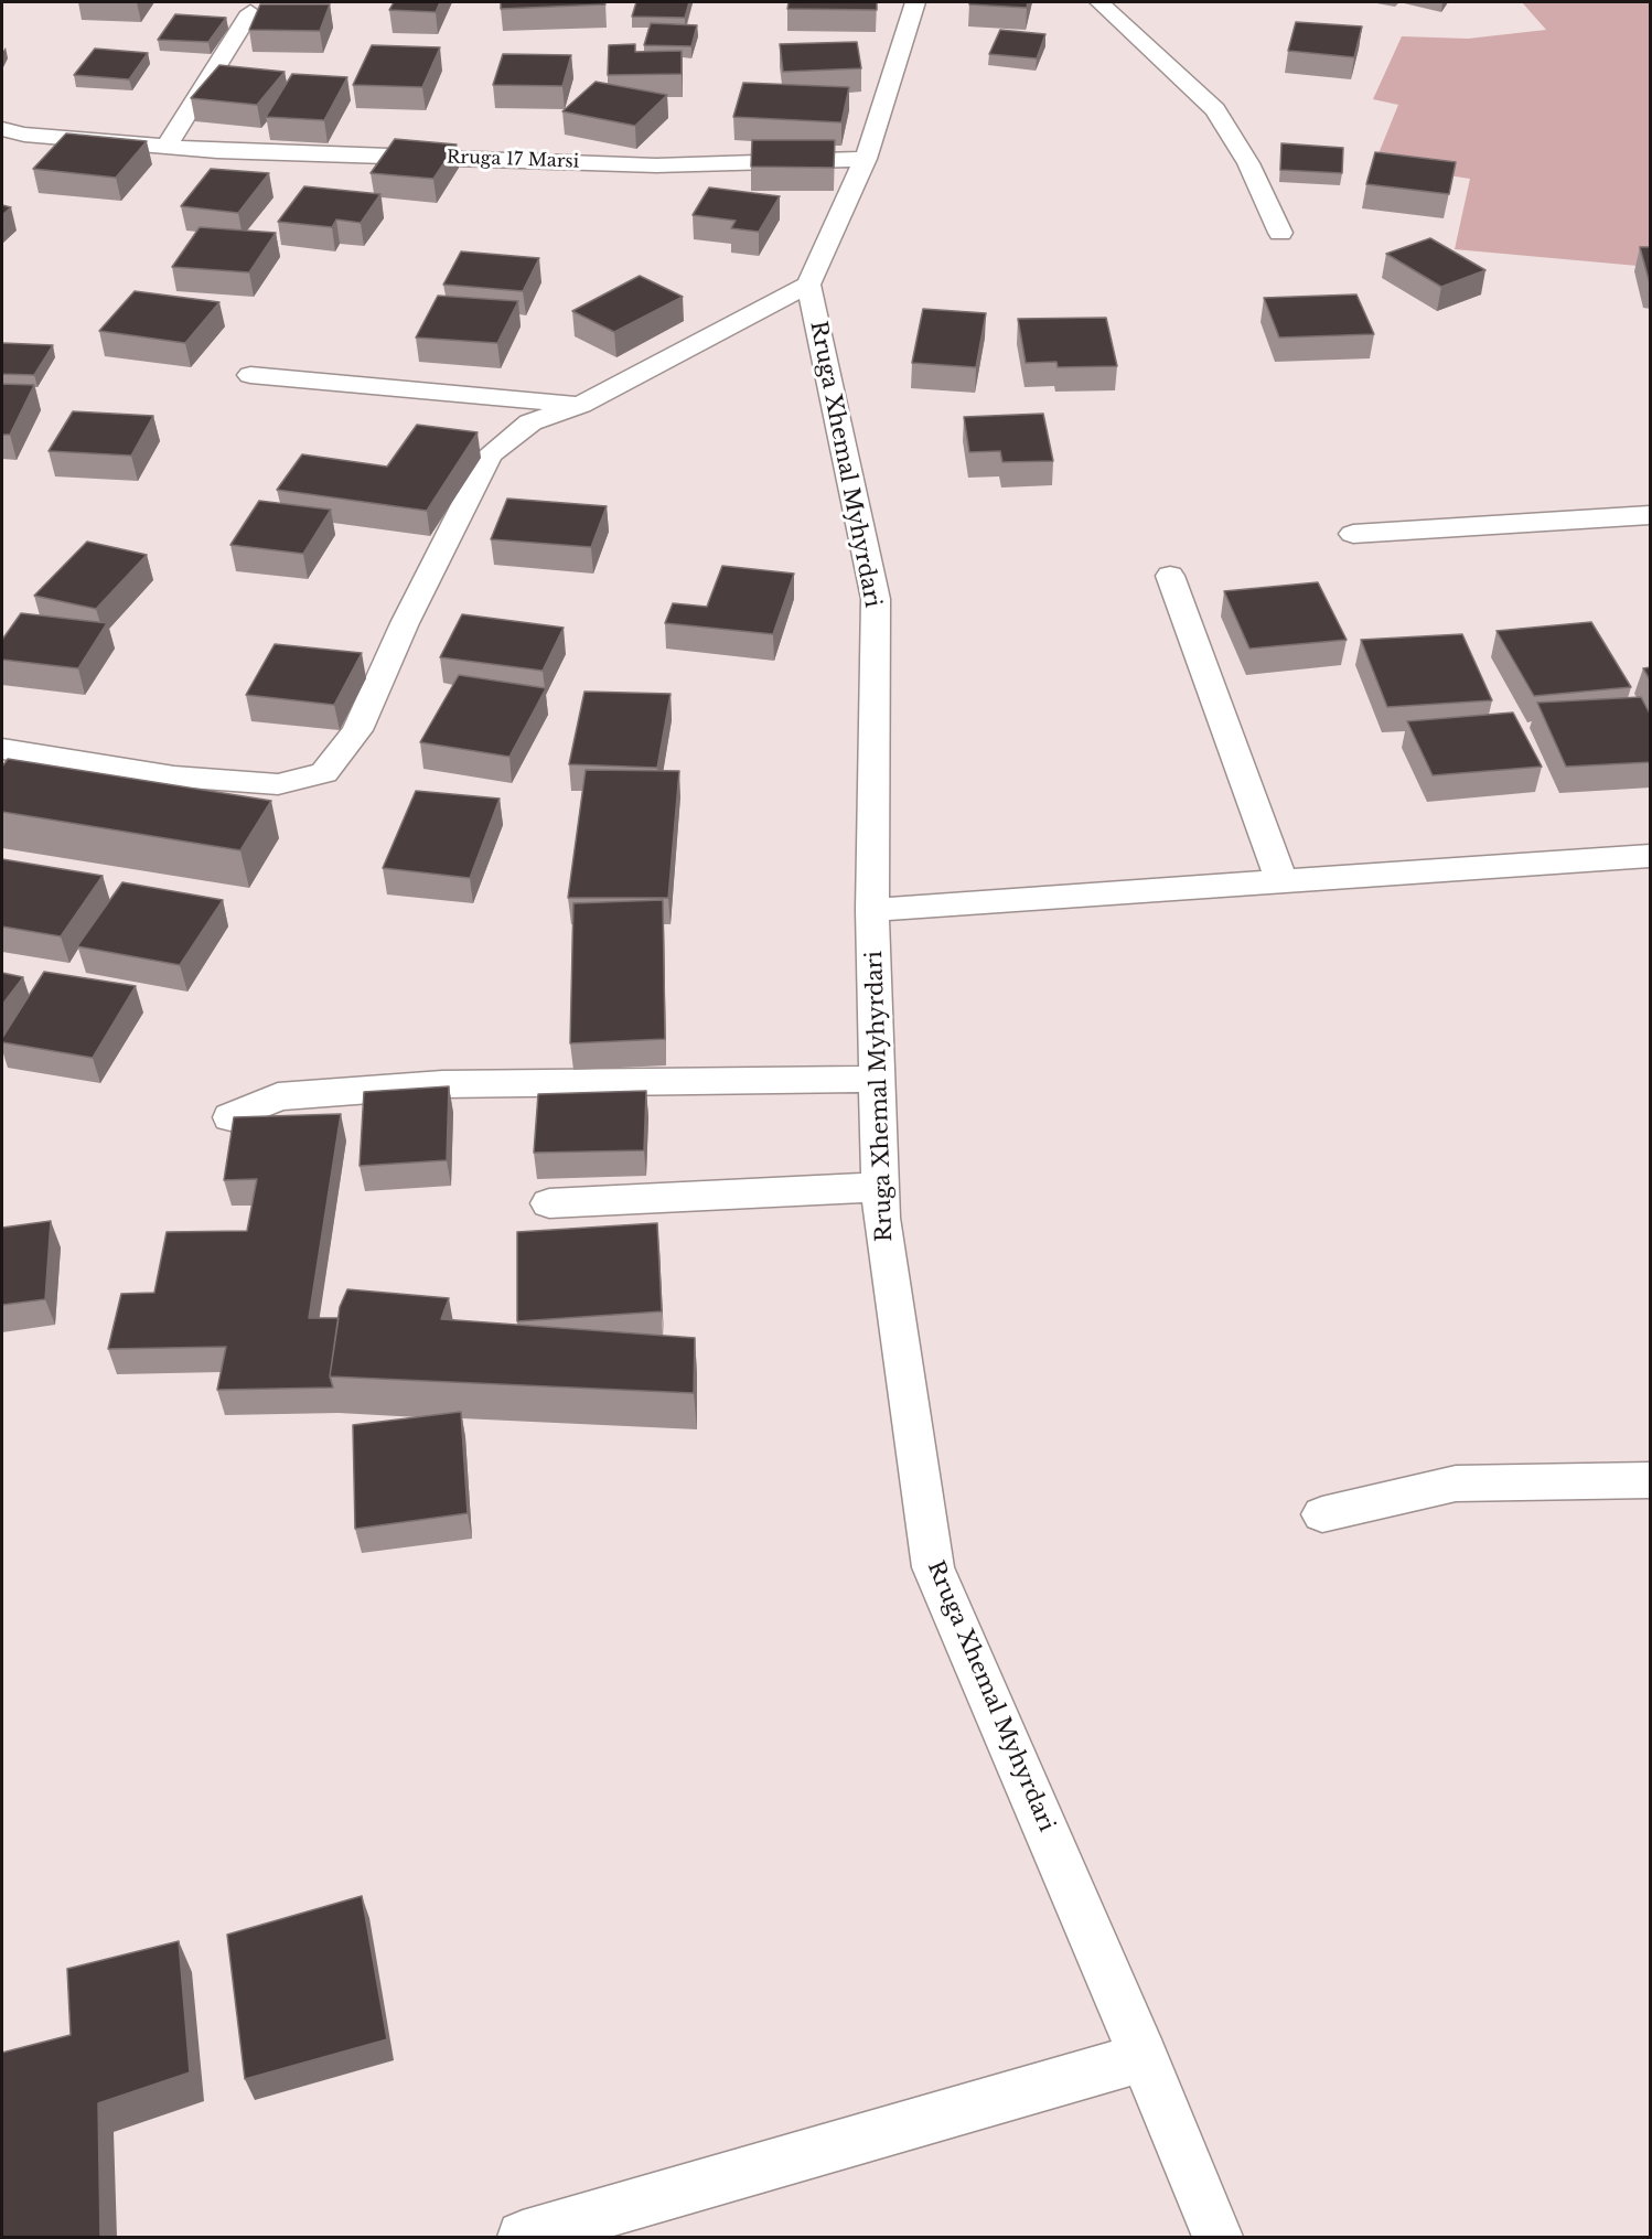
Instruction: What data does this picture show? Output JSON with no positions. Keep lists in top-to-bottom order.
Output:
{
  "streets": {
    "street": ["Rruga 17 Marsi", "Rruga Xhemal Myhyrdari"]
  }
}
